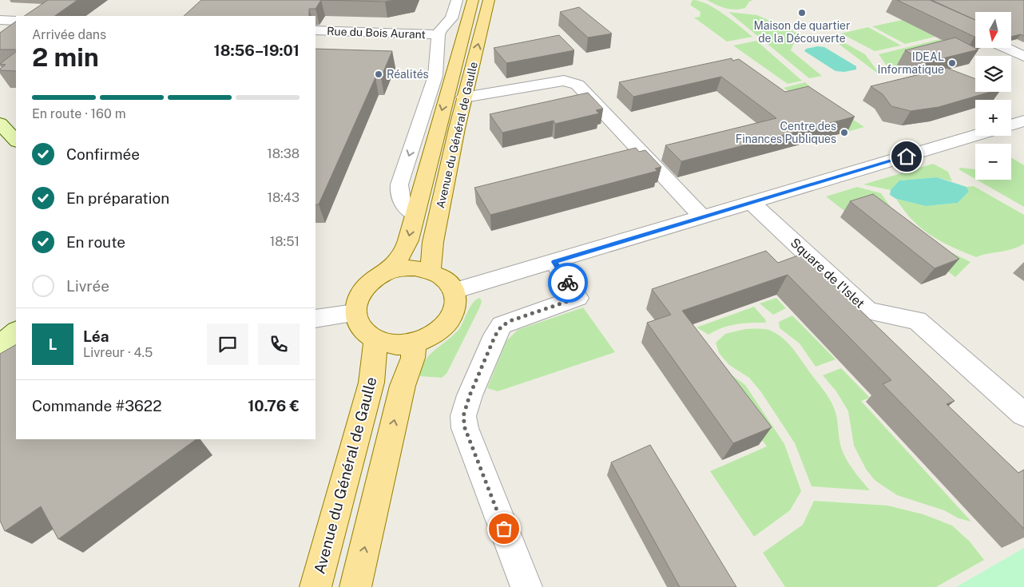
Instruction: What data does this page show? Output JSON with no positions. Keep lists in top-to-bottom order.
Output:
{
  "streets": {
    "main road": ["Avenue du Général de Gaulle"],
    "street": ["Rue du Bois Aurant", "Square de l'Islet"]
  },
  "places": [
    "Maison de quartier de la Découverte",
    "IDEAL Informatique",
    "Réalités",
    "Centre des Finances Publiques"
  ],
  "north": "bottom",
  "page": {
    "map_buttons": ["+", "−"],
    "heading": ["2 min", "Arrivée dans", "18:56–19:01"],
    "panel": [
      "Léa",
      "Livreur · 4.5",
      "Commande #3622",
      "10.76 €"
    ],
    "bar": "En route · 160 m",
    "list": [
      ["Confirmée", "18:38"],
      ["En préparation", "18:43"],
      ["En route", "18:51"],
      "Livrée"
    ],
    "round": "L"
  }
}
